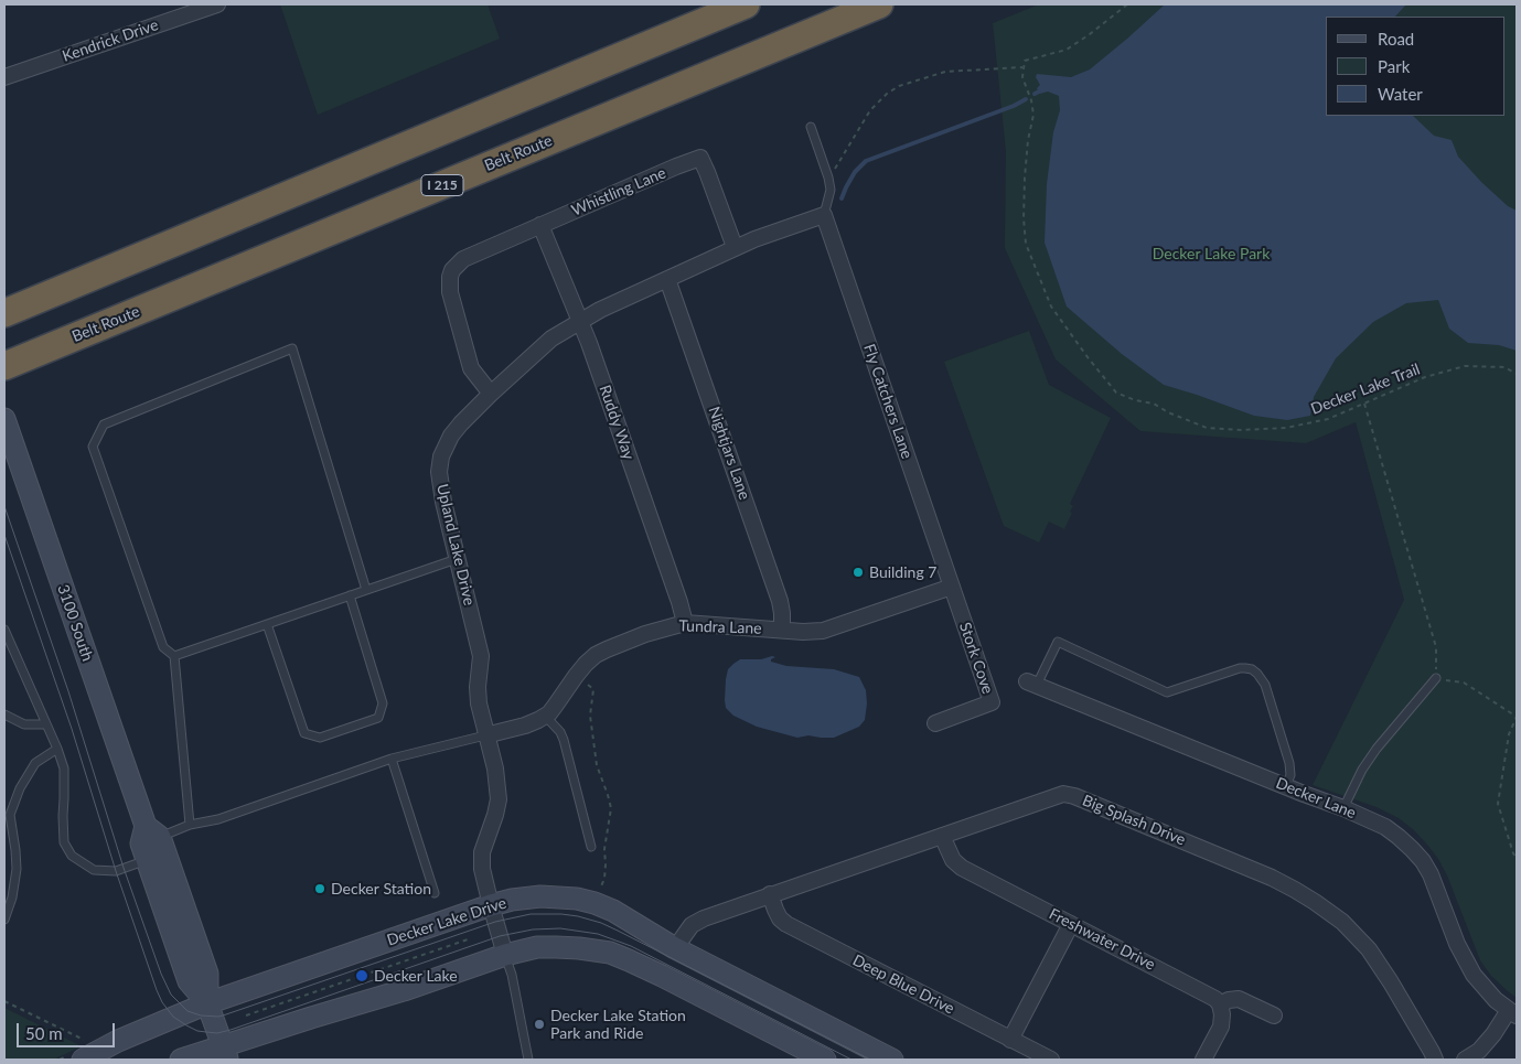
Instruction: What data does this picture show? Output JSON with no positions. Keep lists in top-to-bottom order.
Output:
{
  "streets": {
    "highway": ["Belt Route", "I 215"],
    "street": [
      "Kendrick Drive",
      "Whistling Lane",
      "Fly Catchers Lane",
      "Ruddy Way",
      "Nightjars Lane",
      "Upland Lake Drive",
      "3100 South",
      "Tundra Lane",
      "Stork Cove",
      "Decker Lane",
      "Big Splash Drive",
      "Decker Lake Drive",
      "Freshwater Drive",
      "Deep Blue Drive"
    ],
    "path": ["Decker Lake Trail"]
  },
  "crossings": [
    ["Whistling Lane", "Ruddy Way"],
    ["Whistling Lane", "Upland Lake Drive"],
    ["Fly Catchers Lane", "Upland Lake Drive"],
    ["Fly Catchers Lane", "Tundra Lane"],
    ["Fly Catchers Lane", "Stork Cove"],
    ["Ruddy Way", "Upland Lake Drive"],
    ["Ruddy Way", "Tundra Lane"],
    ["Nightjars Lane", "Upland Lake Drive"],
    ["Nightjars Lane", "Tundra Lane"],
    ["Upland Lake Drive", "Tundra Lane"],
    ["Upland Lake Drive", "Decker Lake Drive"],
    ["3100 South", "Decker Lake Drive"],
    ["Tundra Lane", "Stork Cove"],
    ["Big Splash Drive", "Decker Lake Drive"],
    ["Big Splash Drive", "Freshwater Drive"],
    ["Big Splash Drive", "Deep Blue Drive"]
  ],
  "parks": ["Decker Lake Park"],
  "places": [
    "Building 7",
    "Decker Station",
    "Decker Lake",
    "Decker Lake Station Park and Ride"
  ],
  "legend": ["Road", "Park", "Water"],
  "scale_bar": "50 m"
}
